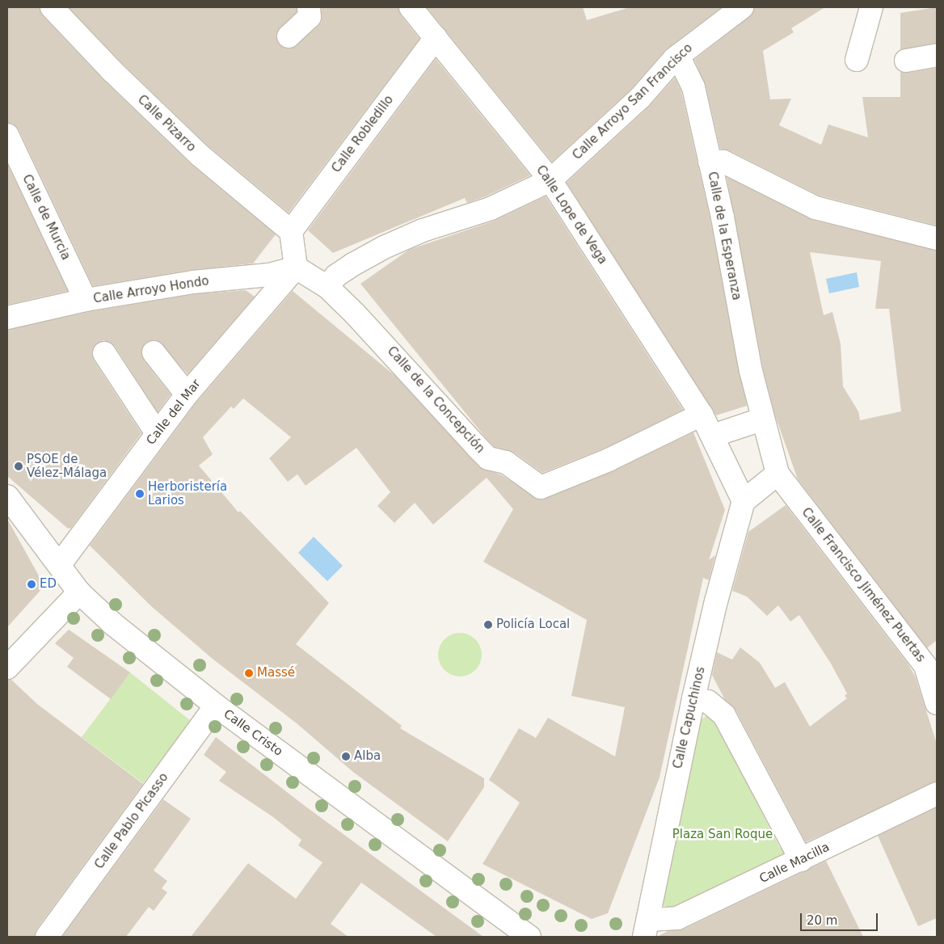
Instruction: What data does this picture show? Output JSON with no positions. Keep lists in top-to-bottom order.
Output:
{
  "streets": {
    "street": [
      "Calle Arroyo San Francisco",
      "Calle Pizarro",
      "Calle Robledillo",
      "Calle Lope de Vega",
      "Calle de Murcia",
      "Calle de la Esperanza",
      "Calle Arroyo Hondo",
      "Calle de la Concepción",
      "Calle del Mar",
      "Calle Francisco Jiménez Puertas",
      "Calle Capuchinos",
      "Calle Cristo",
      "Calle Pablo Picasso",
      "Calle Macilla"
    ]
  },
  "crossings": [
    ["Calle Arroyo San Francisco", "Calle Lope de Vega"],
    ["Calle Arroyo San Francisco", "Calle de la Esperanza"],
    ["Calle Arroyo San Francisco", "Calle de la Concepción"],
    ["Calle Pizarro", "Calle Robledillo"],
    ["Calle Robledillo", "Calle Lope de Vega"],
    ["Calle Lope de Vega", "Calle de la Concepción"],
    ["Calle Lope de Vega", "Calle Capuchinos"],
    ["Calle de Murcia", "Calle Arroyo Hondo"],
    ["Calle de la Esperanza", "Calle Francisco Jiménez Puertas"],
    ["Calle Arroyo Hondo", "Calle de la Concepción"],
    ["Calle Arroyo Hondo", "Calle del Mar"],
    ["Calle de la Concepción", "Calle del Mar"],
    ["Calle del Mar", "Calle Cristo"],
    ["Calle Capuchinos", "Calle Macilla"],
    ["Calle Cristo", "Calle Pablo Picasso"]
  ],
  "parks": ["Plaza San Roque"],
  "places": [
    "PSOE de Vélez-Málaga",
    "Herboristería Larios",
    "ED",
    "Policía Local",
    "Massé",
    "Alba"
  ],
  "scale_bar": "20 m"
}
